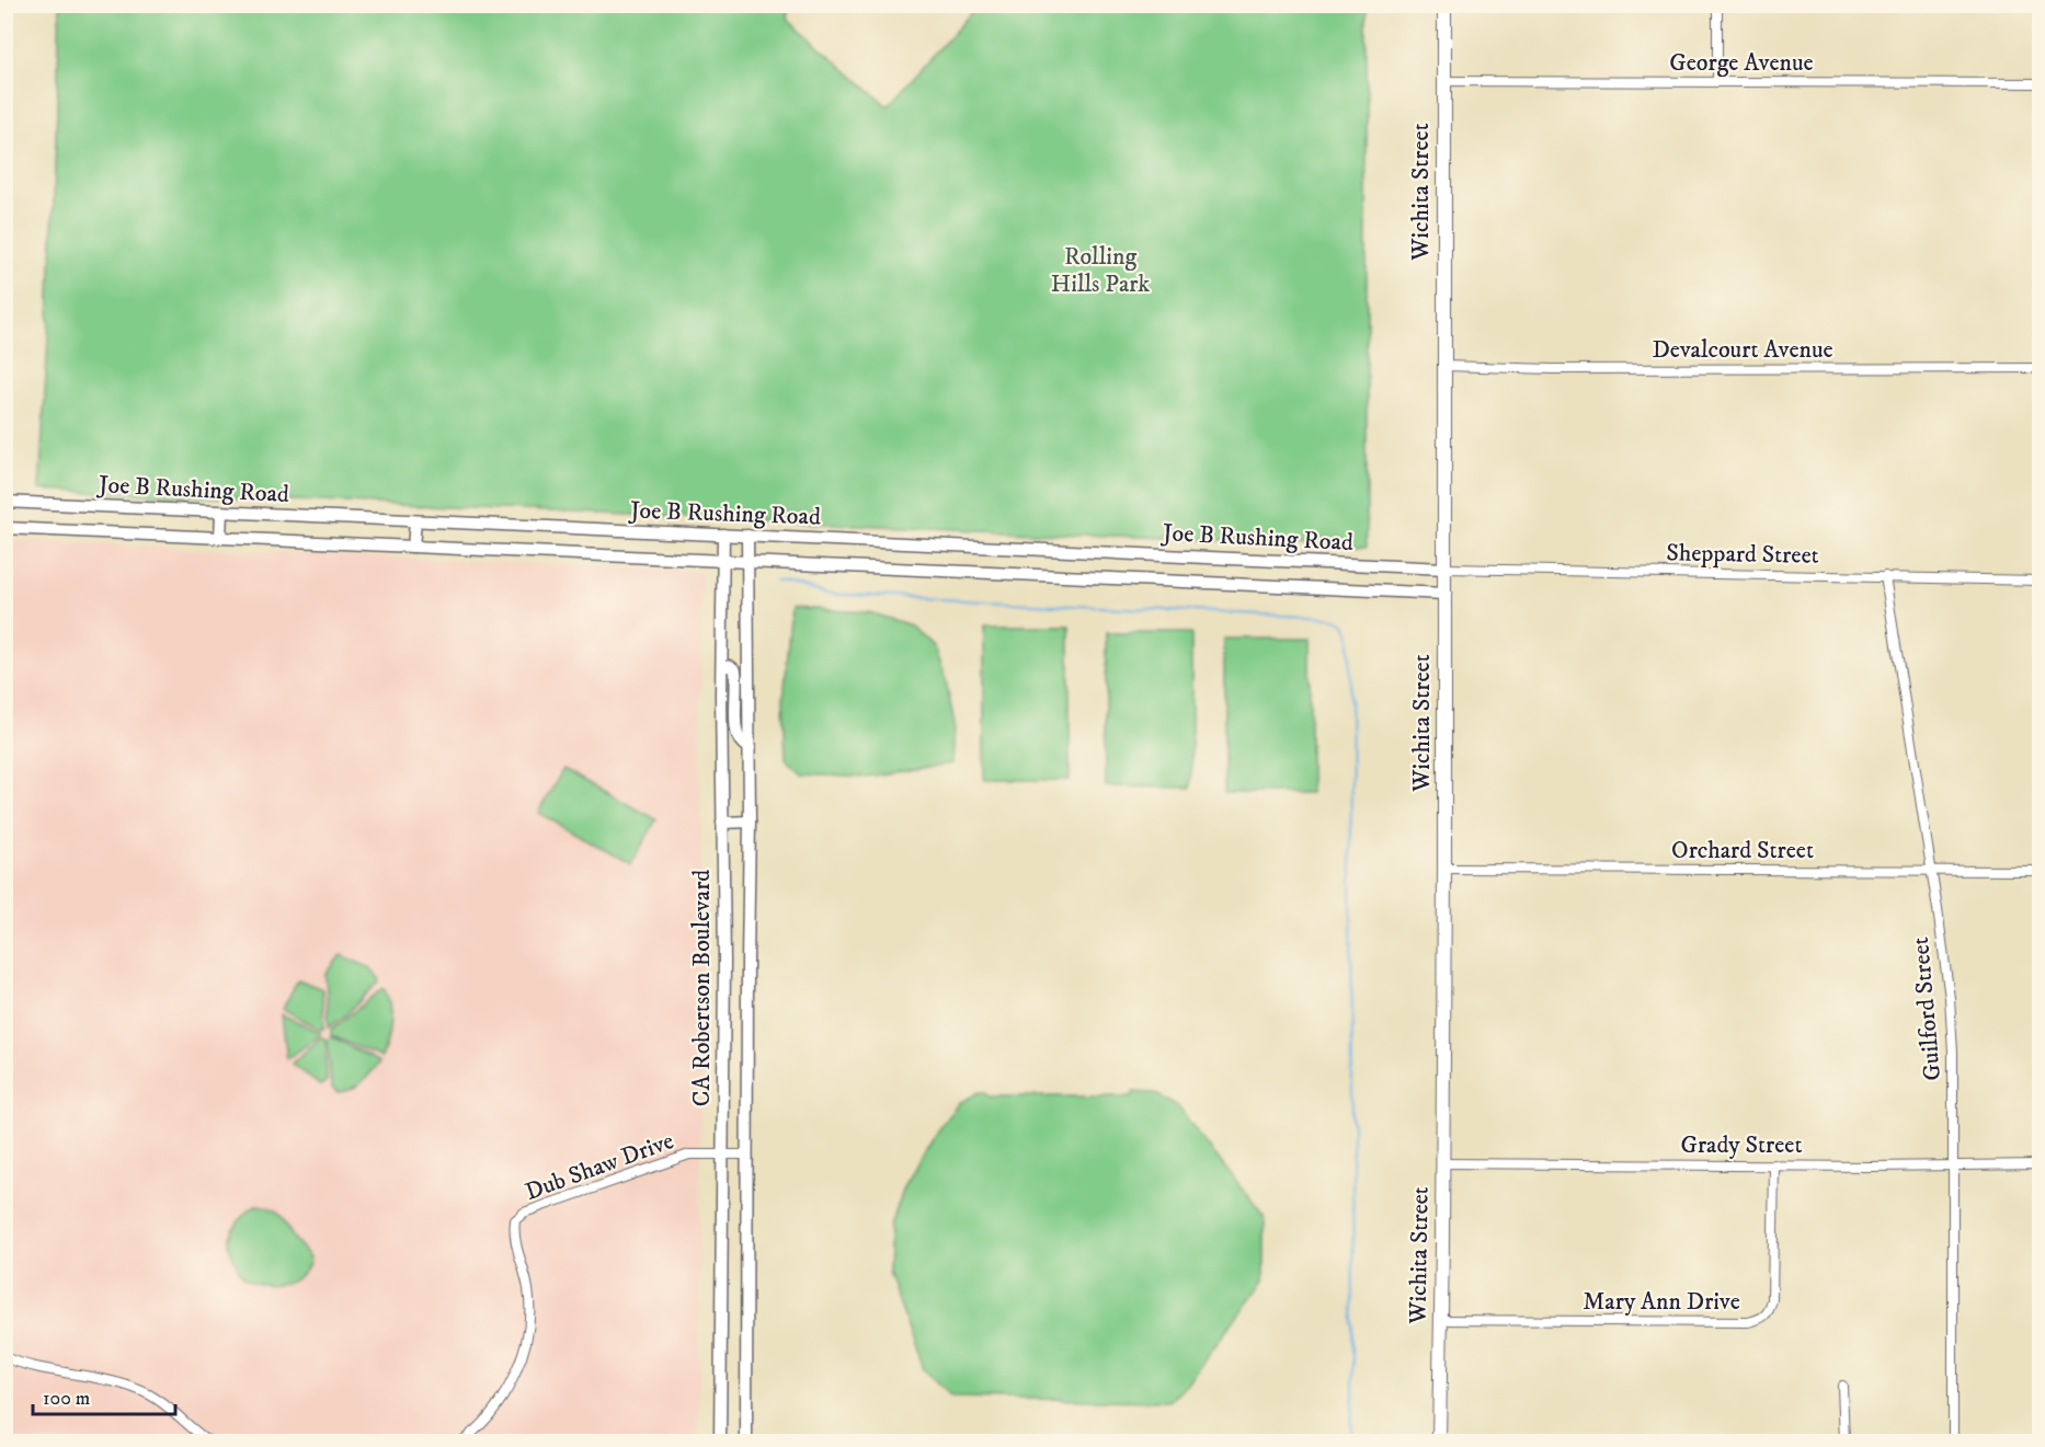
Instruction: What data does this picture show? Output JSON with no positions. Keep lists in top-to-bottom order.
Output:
{
  "streets": {
    "main road": ["Wichita Street"],
    "street": [
      "George Avenue",
      "Devalcourt Avenue",
      "Joe B Rushing Road",
      "Sheppard Street",
      "Orchard Street",
      "CA Robertson Boulevard",
      "Guilford Street",
      "Grady Street",
      "Dub Shaw Drive",
      "Mary Ann Drive"
    ]
  },
  "crossings": [
    ["George Avenue", "Wichita Street"],
    ["Wichita Street", "Devalcourt Avenue"],
    ["Wichita Street", "Joe B Rushing Road"],
    ["Wichita Street", "Sheppard Street"],
    ["Wichita Street", "Orchard Street"],
    ["Wichita Street", "Grady Street"],
    ["Wichita Street", "Mary Ann Drive"],
    ["Joe B Rushing Road", "Sheppard Street"],
    ["Joe B Rushing Road", "CA Robertson Boulevard"],
    ["Sheppard Street", "Guilford Street"],
    ["Orchard Street", "Guilford Street"],
    ["CA Robertson Boulevard", "Dub Shaw Drive"],
    ["Guilford Street", "Grady Street"],
    ["Grady Street", "Mary Ann Drive"]
  ],
  "parks": ["Rolling Hills Park"],
  "scale_bar": "100 m"
}
